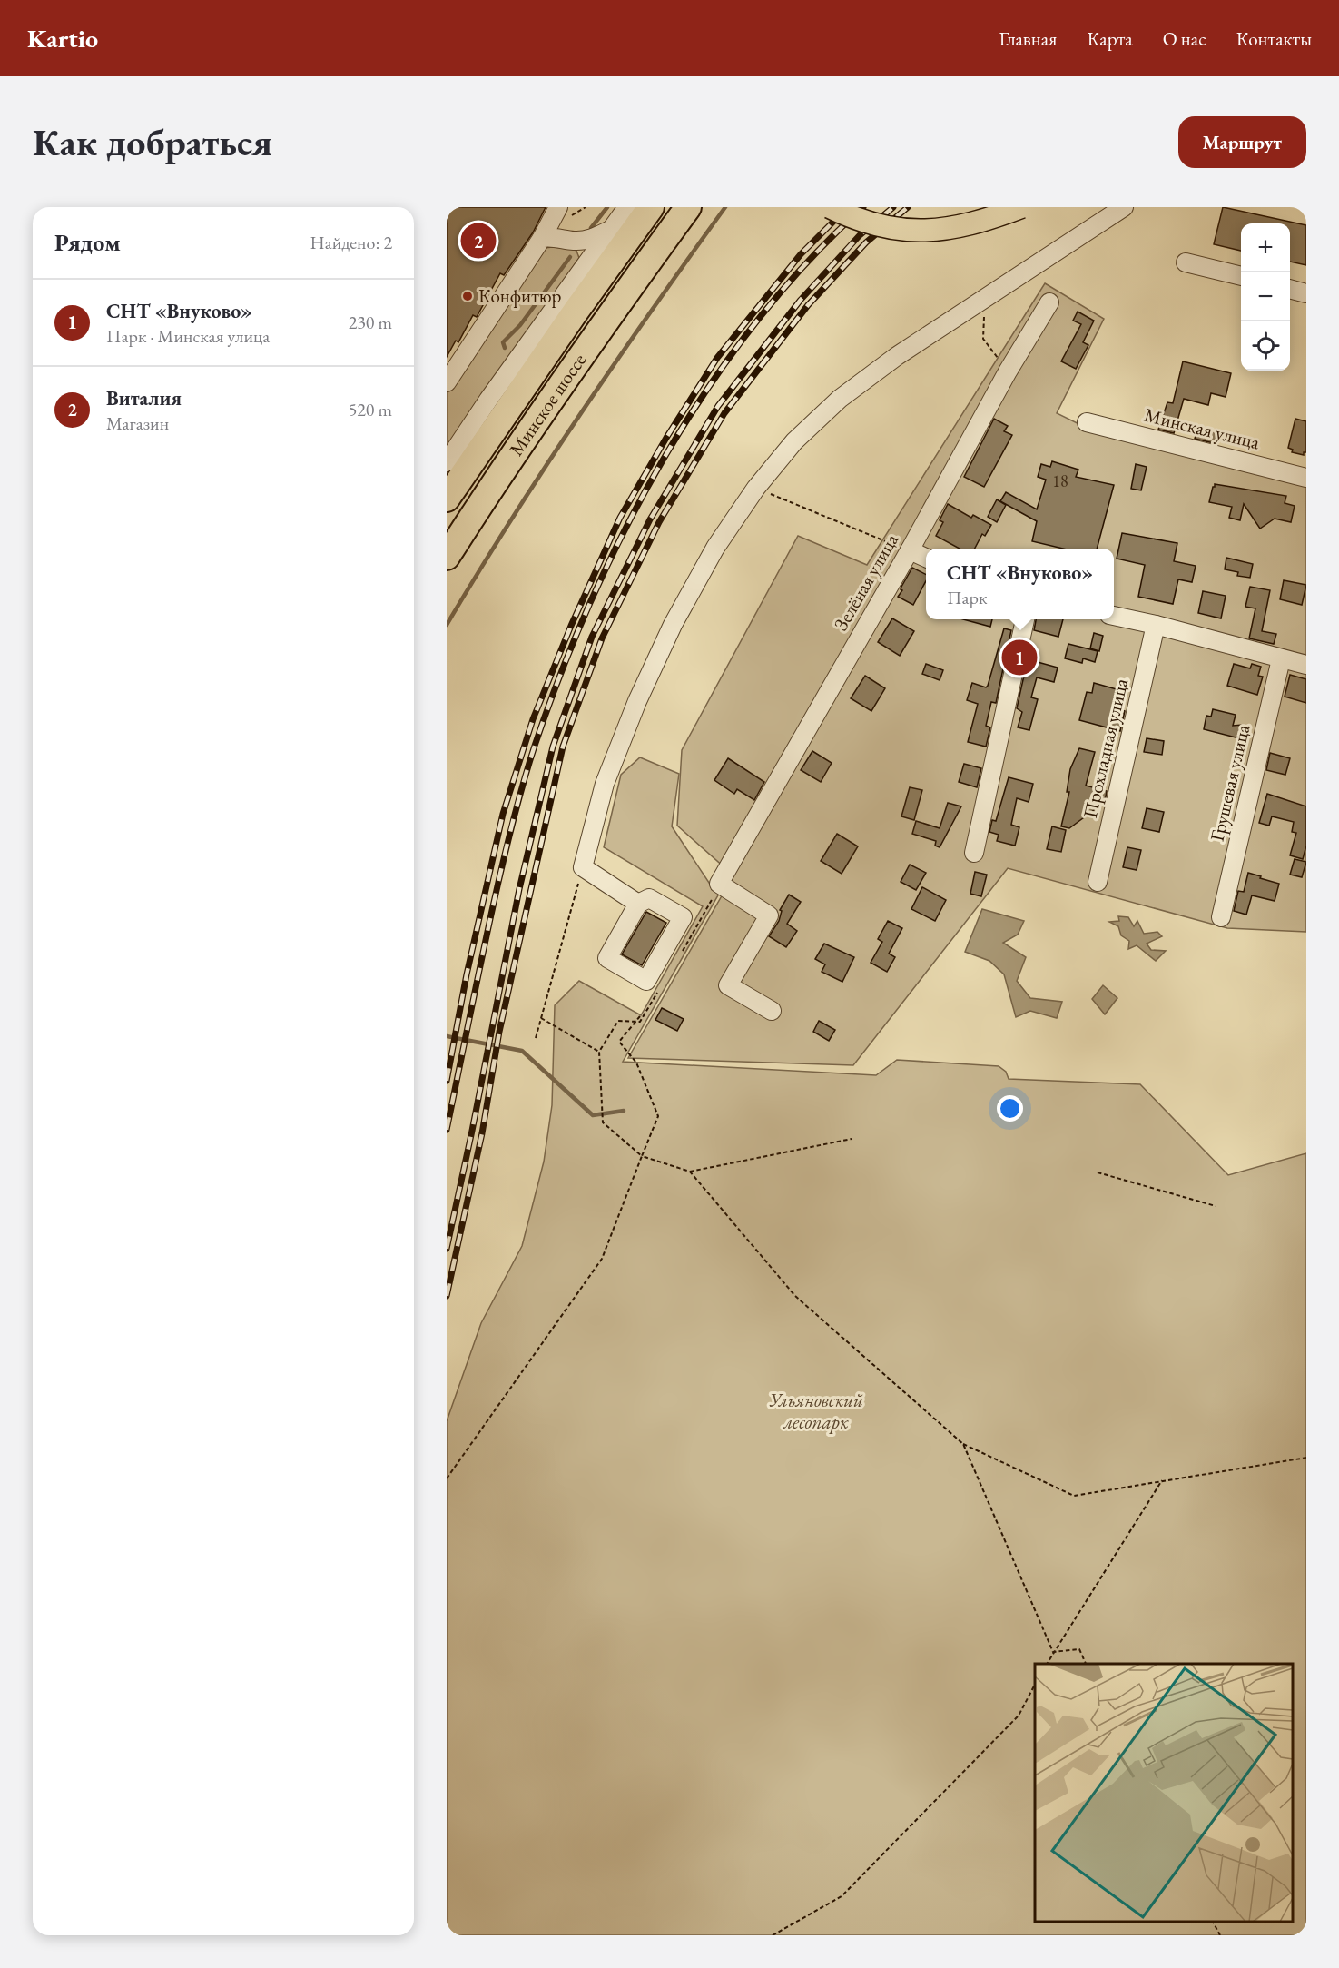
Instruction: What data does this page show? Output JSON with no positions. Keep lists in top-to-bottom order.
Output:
{
  "streets": {
    "highway": ["Минское шоссе"],
    "street": [
      "Минская улица",
      "Зелёная улица",
      "Прохладная улица",
      "Грушевая улица"
    ]
  },
  "parks": ["Ульяновский лесопарк"],
  "places": ["Конфитюр"],
  "house_numbers": ["18"],
  "page": {
    "header": "Kartio",
    "nav": [
      "Главная",
      "Карта",
      "О нас",
      "Контакты"
    ],
    "buttons": "Маршрут",
    "title": "Как добраться",
    "heading": ["Рядом", "Найдено: 2"],
    "pins": ["2", "1"],
    "map_buttons": ["+", "−"],
    "list": [
      {
        "mark": "1",
        "name": "СНТ «Внуково»",
        "note": "Парк · Минская улица",
        "value": "230 m"
      },
      {
        "mark": "2",
        "name": "Виталия",
        "note": "Магазин",
        "value": "520 m"
      }
    ],
    "popup": ["СНТ «Внуково»", "Парк"]
  }
}
